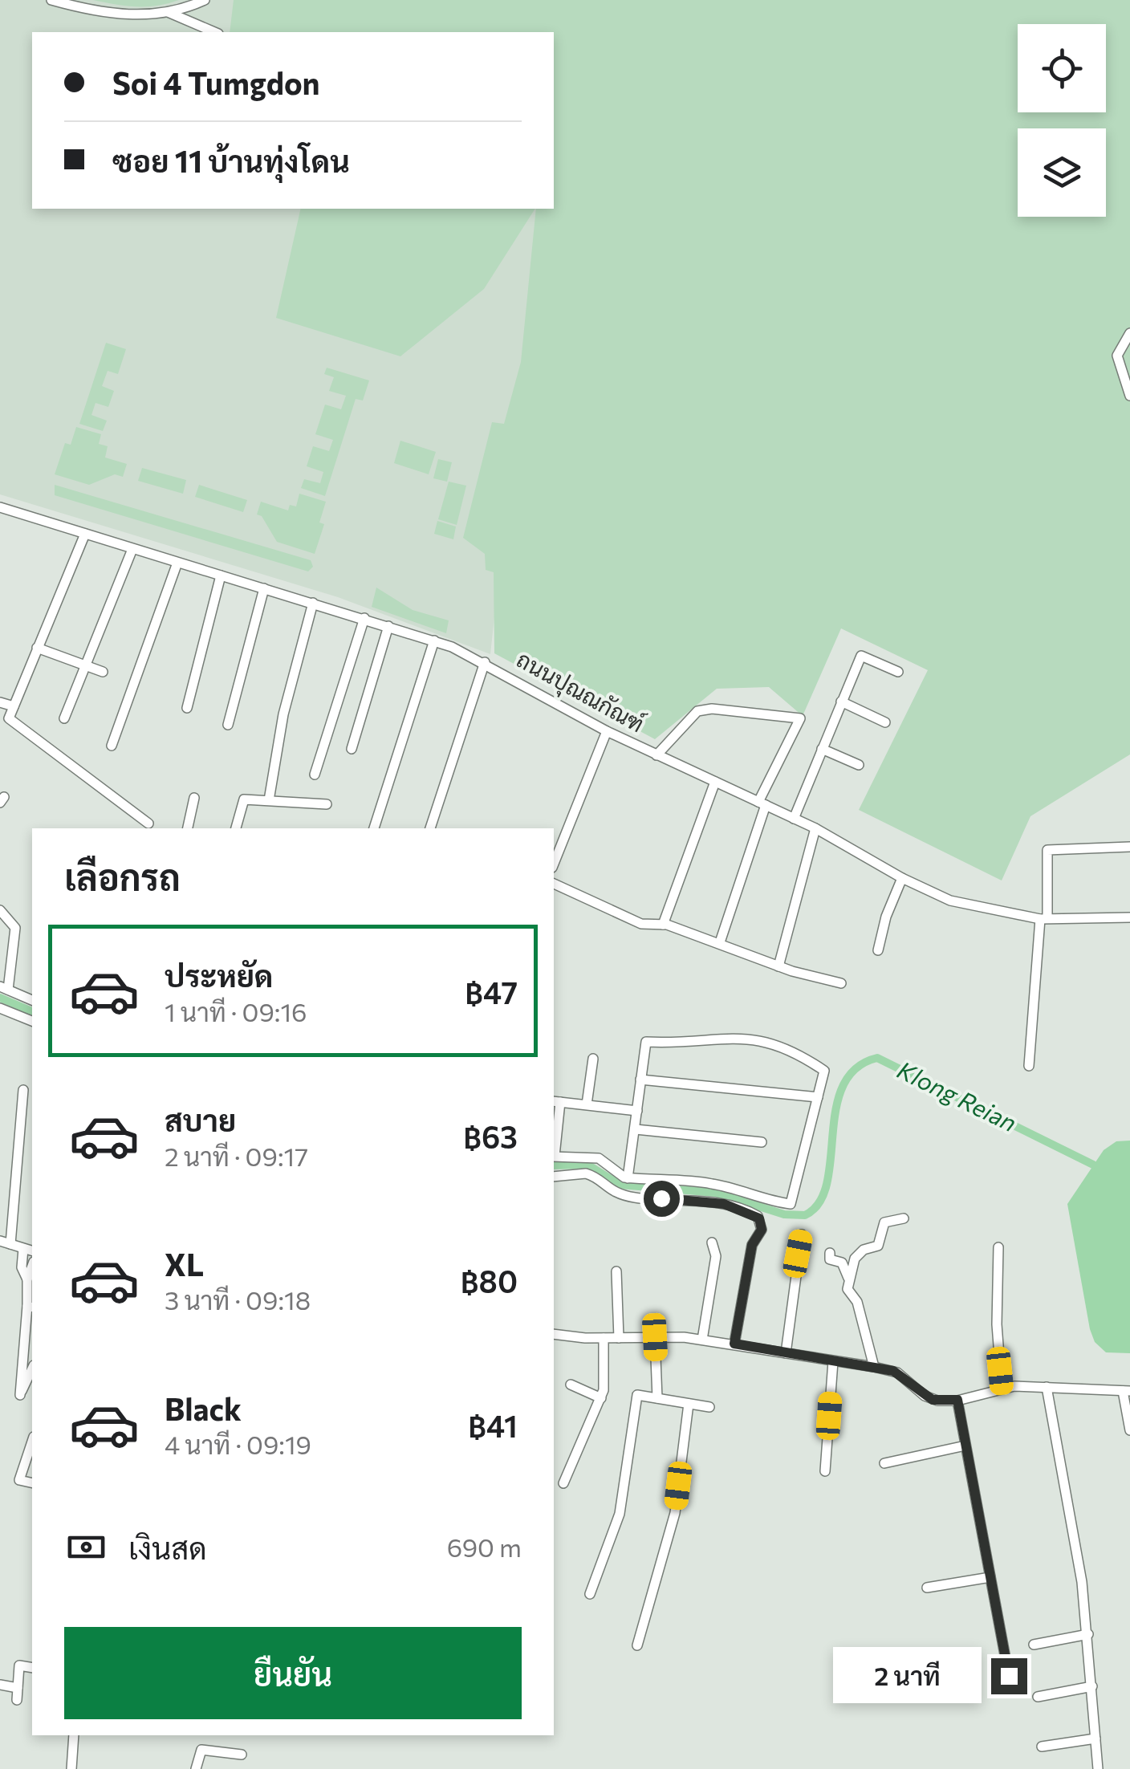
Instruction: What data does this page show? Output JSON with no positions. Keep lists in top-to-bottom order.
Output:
{
  "streets": {
    "street": ["ถนนปุณณกัณฑ์"]
  },
  "water": ["Klong Reian"],
  "page": {
    "banner": ["Soi 4 Tumgdon", "ซอย 11 บ้านทุ่งโดน"],
    "heading": "เลือกรถ",
    "list": [
      {
        "name": "ประหยัด",
        "note": "1 นาที · 09:16",
        "value": "฿47"
      },
      {
        "name": "สบาย",
        "note": "2 นาที · 09:17",
        "value": "฿63"
      },
      {
        "name": "XL",
        "note": "3 นาที · 09:18",
        "value": "฿80"
      },
      {
        "name": "Black",
        "note": "4 นาที · 09:19",
        "value": "฿41"
      }
    ],
    "pay": ["เงินสด", "690 m"],
    "buttons": "ยืนยัน",
    "bubble": "2 นาที"
  }
}
